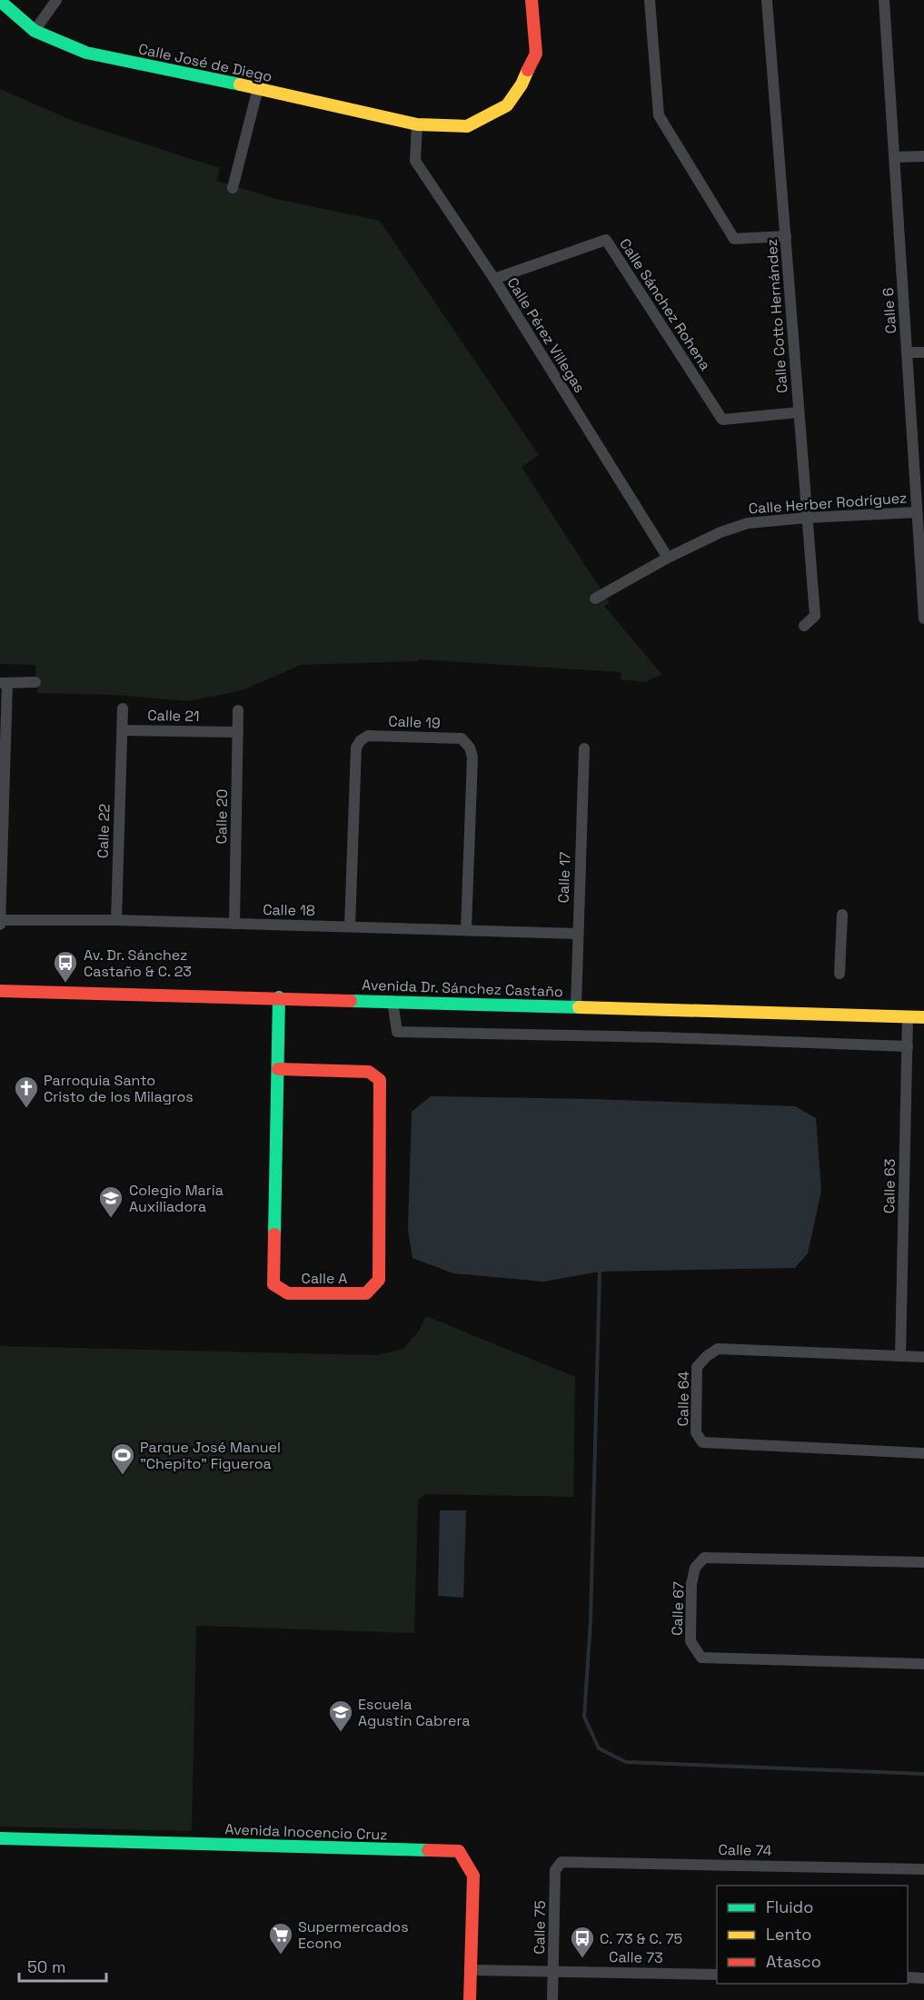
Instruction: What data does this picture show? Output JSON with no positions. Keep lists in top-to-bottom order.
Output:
{
  "streets": {
    "street": [
      "Calle José de Diego",
      "Calle Sánchez Rohena",
      "Calle 6",
      "Calle Cotto Hernández",
      "Calle Pérez Villegas",
      "Calle Herber Rodríguez",
      "Calle 21",
      "Calle 19",
      "Calle 20",
      "Calle 22",
      "Calle 17",
      "Calle 18",
      "Avenida Dr. Sánchez Castaño",
      "Calle 63",
      "Calle A",
      "Calle 64",
      "Calle 67",
      "Avenida Inocencio Cruz",
      "Calle 74",
      "Calle 75",
      "Calle 73"
    ]
  },
  "crossings": [
    ["Calle José de Diego", "Calle Pérez Villegas"],
    ["Calle Sánchez Rohena", "Calle Cotto Hernández"],
    ["Calle Sánchez Rohena", "Calle Pérez Villegas"],
    ["Calle 6", "Calle Herber Rodríguez"],
    ["Calle Cotto Hernández", "Calle Herber Rodríguez"],
    ["Calle Pérez Villegas", "Calle Herber Rodríguez"],
    ["Calle 21", "Calle 20"],
    ["Calle 21", "Calle 22"],
    ["Calle 19", "Calle 18"],
    ["Calle 20", "Calle 18"],
    ["Calle 22", "Calle 18"],
    ["Calle 17", "Calle 18"],
    ["Calle 17", "Avenida Dr. Sánchez Castaño"],
    ["Avenida Dr. Sánchez Castaño", "Calle 63"],
    ["Avenida Dr. Sánchez Castaño", "Calle A"],
    ["Calle 63", "Calle 64"],
    ["Avenida Inocencio Cruz", "Calle 73"],
    ["Calle 74", "Calle 75"],
    ["Calle 75", "Calle 73"]
  ],
  "places": {
    "bus stop": ["Av. Dr. Sánchez Castaño & C. 23", "C. 73 & C. 75"],
    "church": ["Parroquia Santo Cristo de los Milagros"],
    "school or university": ["Colegio María Auxiliadora", "Escuela Agustín Cabrera"],
    "sports": ["Parque José Manuel \"Chepito\" Figueroa"],
    "supermarket": ["Supermercados Econo"]
  },
  "legend": ["Fluido", "Lento", "Atasco"],
  "scale_bar": "50 m"
}
